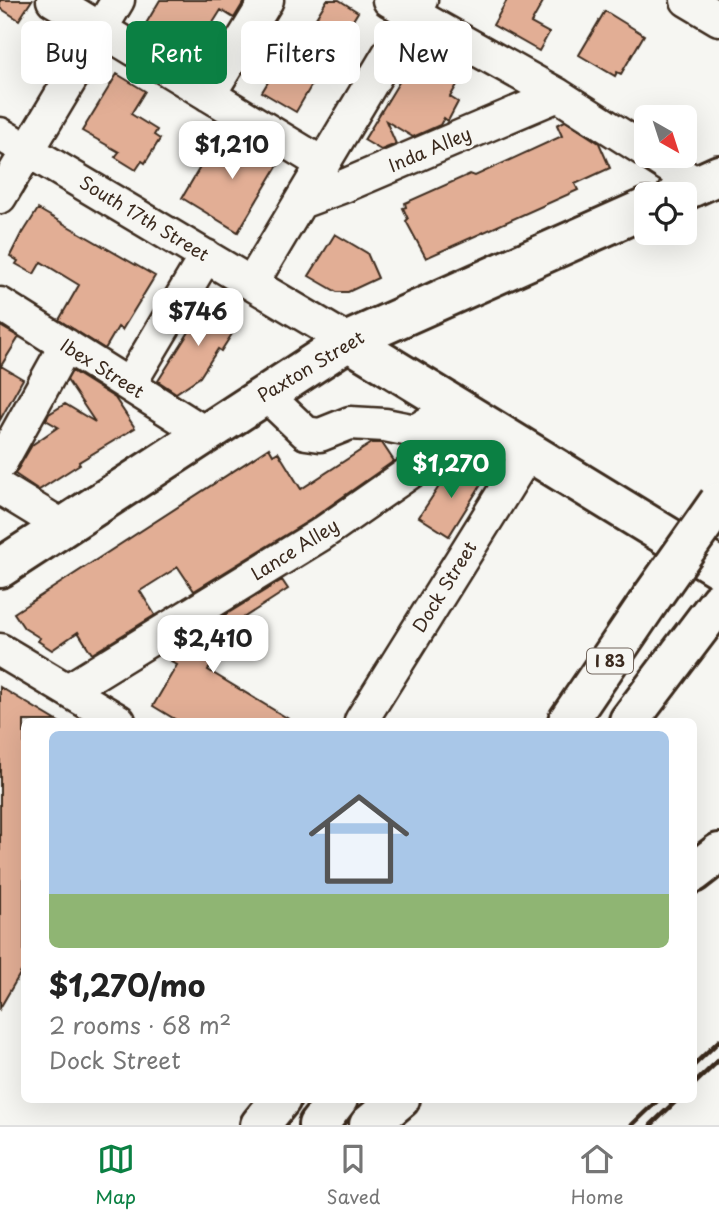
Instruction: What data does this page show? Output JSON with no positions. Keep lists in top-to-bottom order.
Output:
{
  "streets": {
    "main road": ["South 17th Street", "Paxton Street", "I 83"],
    "street": [
      "Inda Alley",
      "Ibex Street",
      "Lance Alley",
      "Dock Street"
    ]
  },
  "crossings": [
    ["South 17th Street", "Paxton Street"],
    ["South 17th Street", "Lance Alley"],
    ["South 17th Street", "Dock Street"],
    ["Paxton Street", "Ibex Street"]
  ],
  "north": "bottom right",
  "page": {
    "chip": [
      "Buy",
      "Rent",
      "Filters",
      "New"
    ],
    "price": [
      "$1,210",
      "$746",
      "$1,270",
      "$2,410"
    ],
    "list": [
      {
        "name": "$1,270/mo",
        "note": "2 rooms · 68 m² · Dock Street"
      }
    ],
    "tabs": ["Map", "Saved", "Home"]
  }
}
